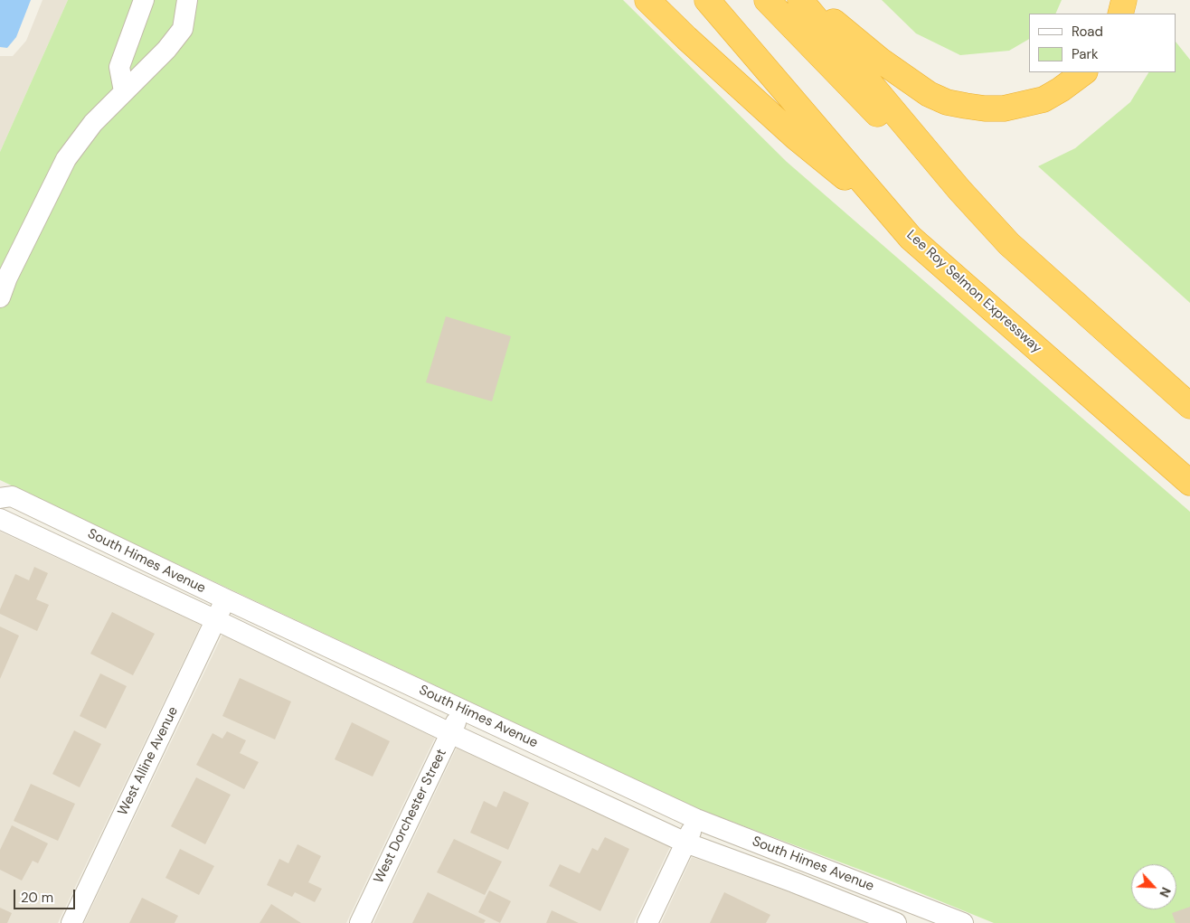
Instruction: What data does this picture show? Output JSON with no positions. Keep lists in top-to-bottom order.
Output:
{
  "streets": {
    "highway": ["Lee Roy Selmon Expressway"],
    "street": ["South Himes Avenue", "West Alline Avenue", "West Dorchester Street"]
  },
  "crossings": [
    ["South Himes Avenue", "West Alline Avenue"],
    ["South Himes Avenue", "West Dorchester Street"]
  ],
  "legend": ["Road", "Park"],
  "scale_bar": "20 m",
  "north": "bottom right"
}
